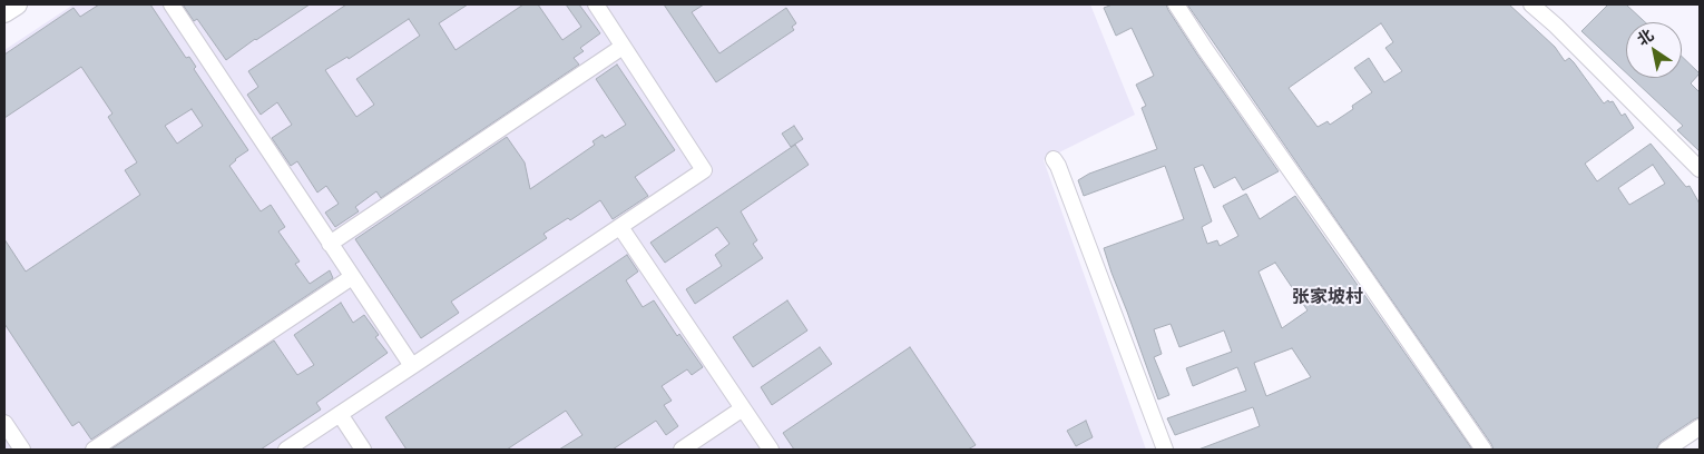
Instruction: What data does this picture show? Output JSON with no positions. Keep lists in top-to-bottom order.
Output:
{
  "districts": ["张家坡村"],
  "north": "top left"
}
